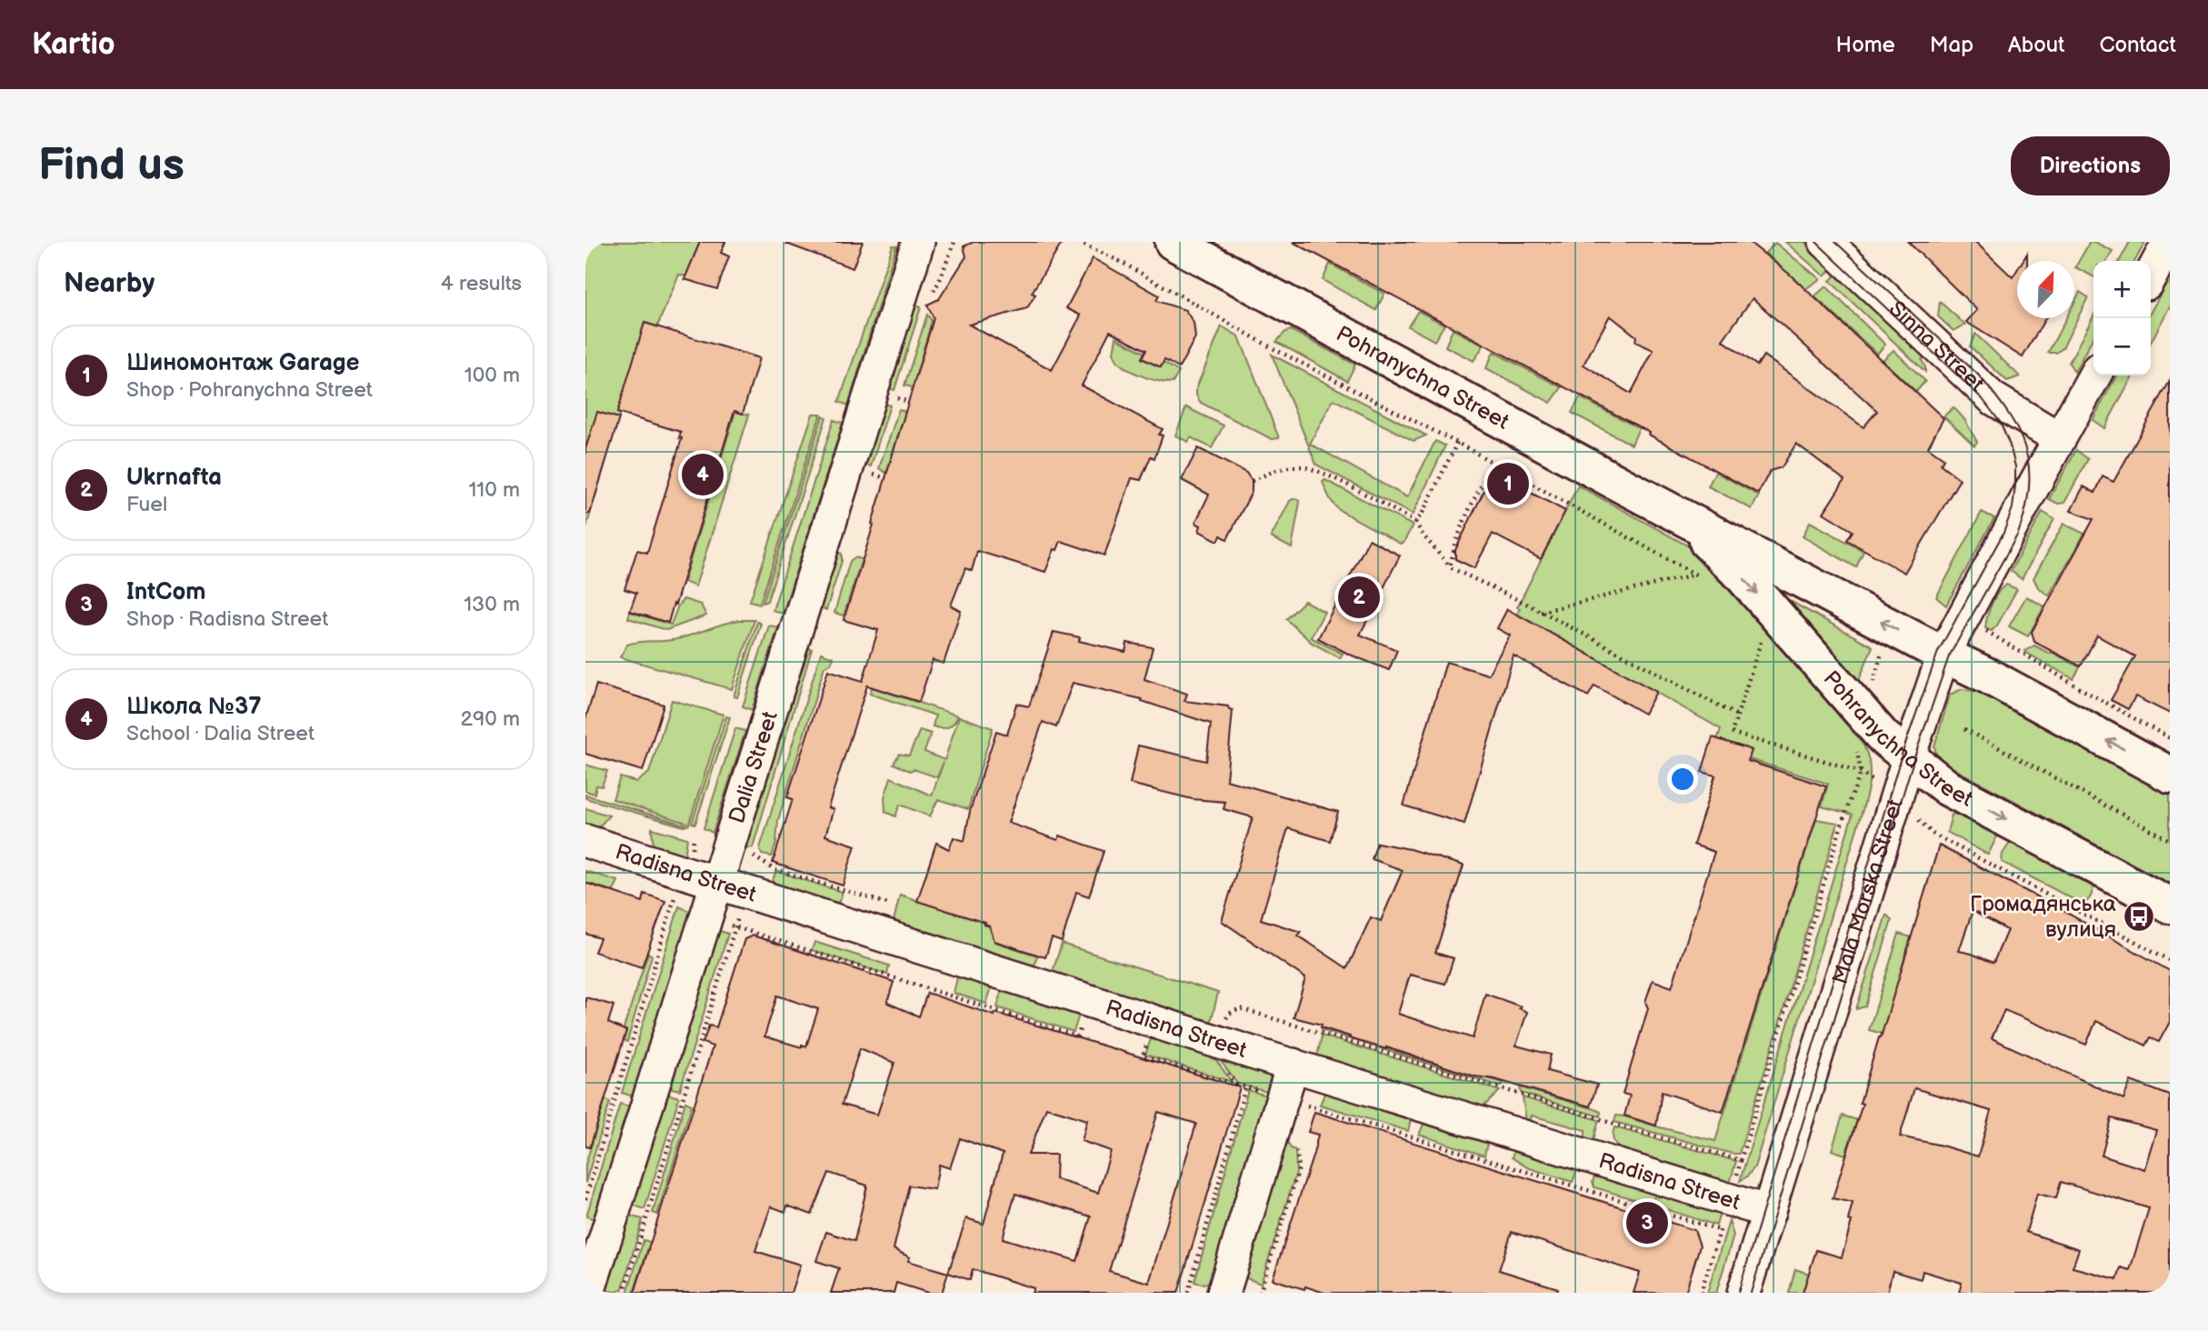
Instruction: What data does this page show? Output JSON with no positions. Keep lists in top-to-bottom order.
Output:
{
  "streets": {
    "main road": ["Pohranychna Street"],
    "street": [
      "Sinna Street",
      "Dalia Street",
      "Radisna Street",
      "Mala Morska Street"
    ]
  },
  "crossings": [
    ["Sinna Street", "Mala Morska Street"],
    ["Pohranychna Street", "Mala Morska Street"],
    ["Dalia Street", "Radisna Street"],
    ["Radisna Street", "Mala Morska Street"]
  ],
  "places": {
    "bus stop": ["Громадянська вулиця"]
  },
  "north": "top right",
  "page": {
    "header": "Kartio",
    "nav": [
      "Home",
      "Map",
      "About",
      "Contact"
    ],
    "buttons": "Directions",
    "title": "Find us",
    "heading": ["Nearby", "4 results"],
    "map_buttons": ["+", "−"],
    "list": [
      {
        "mark": "1",
        "name": "Шиномонтаж Garage",
        "note": "Shop · Pohranychna Street",
        "value": "100 m"
      },
      {
        "mark": "2",
        "name": "Ukrnafta",
        "note": "Fuel",
        "value": "110 m"
      },
      {
        "mark": "3",
        "name": "IntCom",
        "note": "Shop · Radisna Street",
        "value": "130 m"
      },
      {
        "mark": "4",
        "name": "Школа №37",
        "note": "School · Dalia Street",
        "value": "290 m"
      }
    ],
    "pins": [
      "4",
      "1",
      "2",
      "3"
    ]
  }
}
